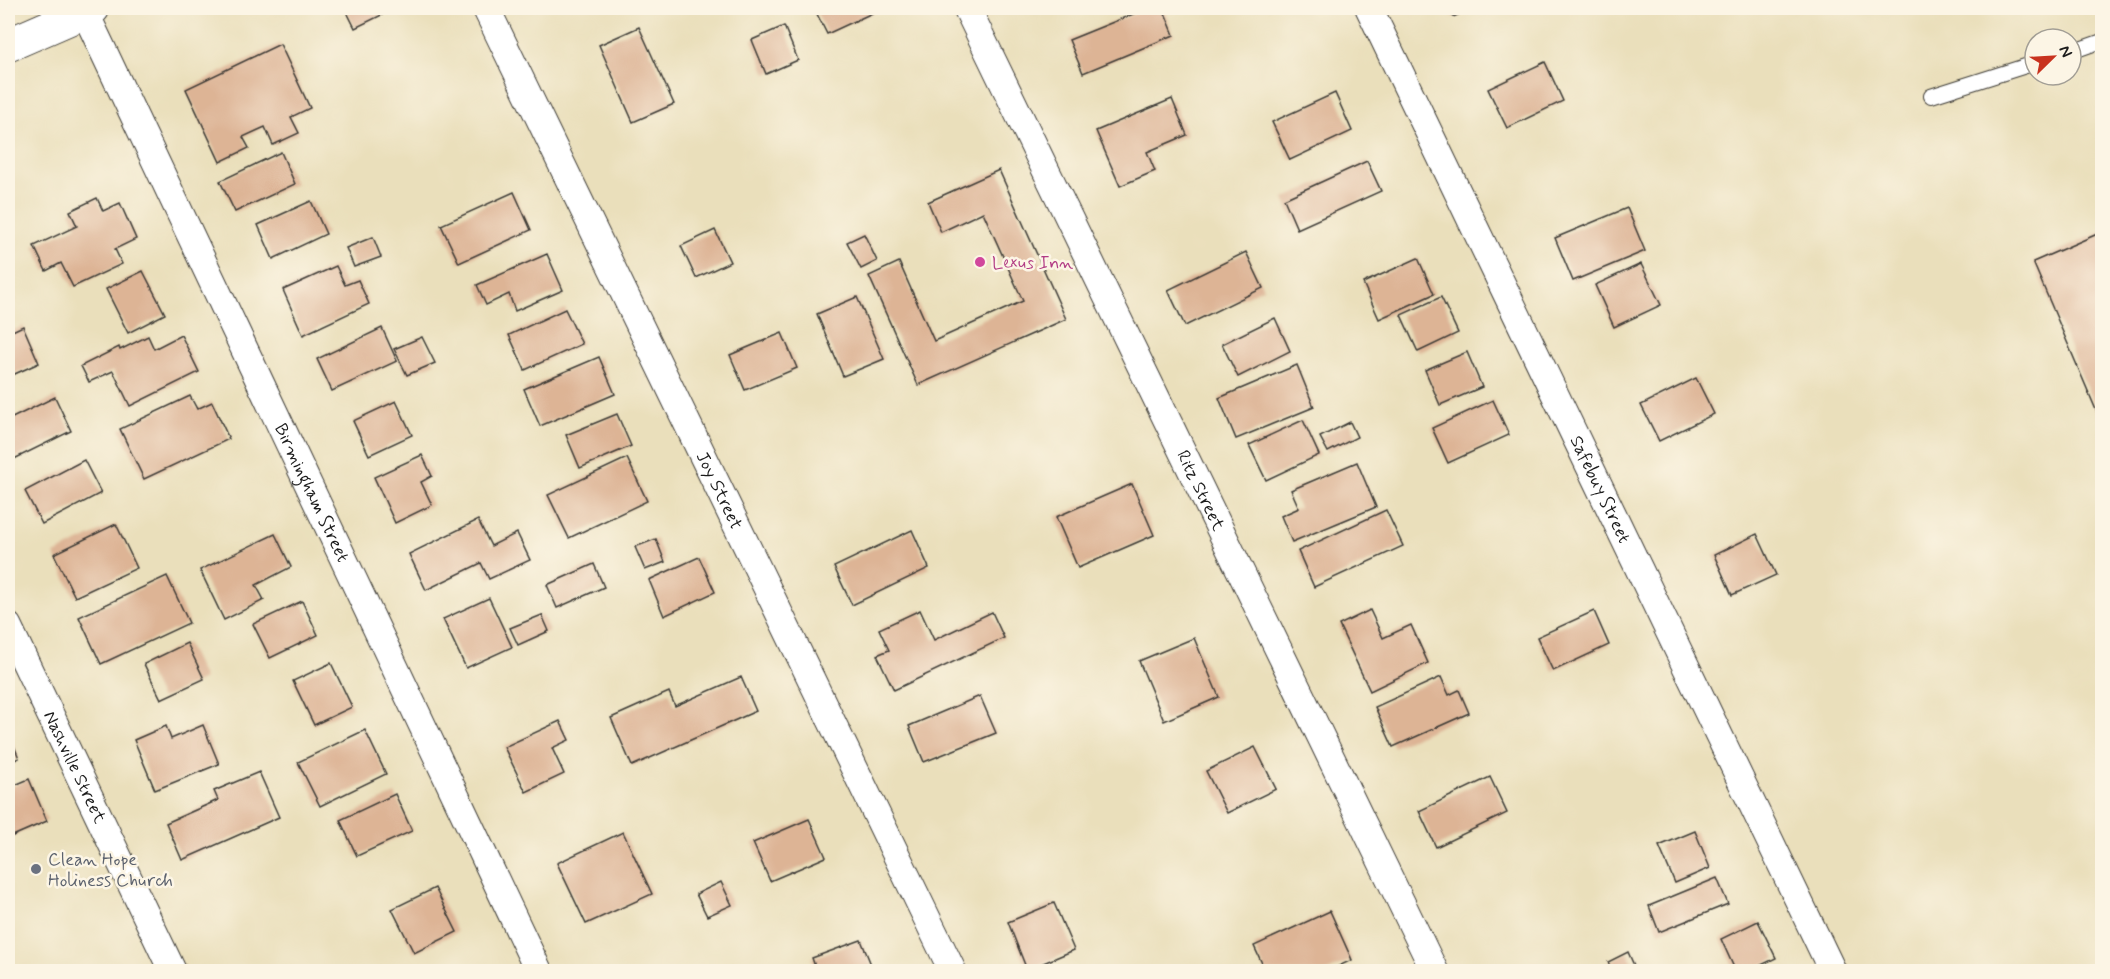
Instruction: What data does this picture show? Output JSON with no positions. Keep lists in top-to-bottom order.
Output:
{
  "streets": {
    "street": [
      "Joy Street",
      "Ritz Street",
      "Safebuy Street",
      "Birmingham Street",
      "Nashville Street"
    ]
  },
  "places": ["Lexus Inn", "Clean Hope Holiness Church"],
  "north": "top right"
}
